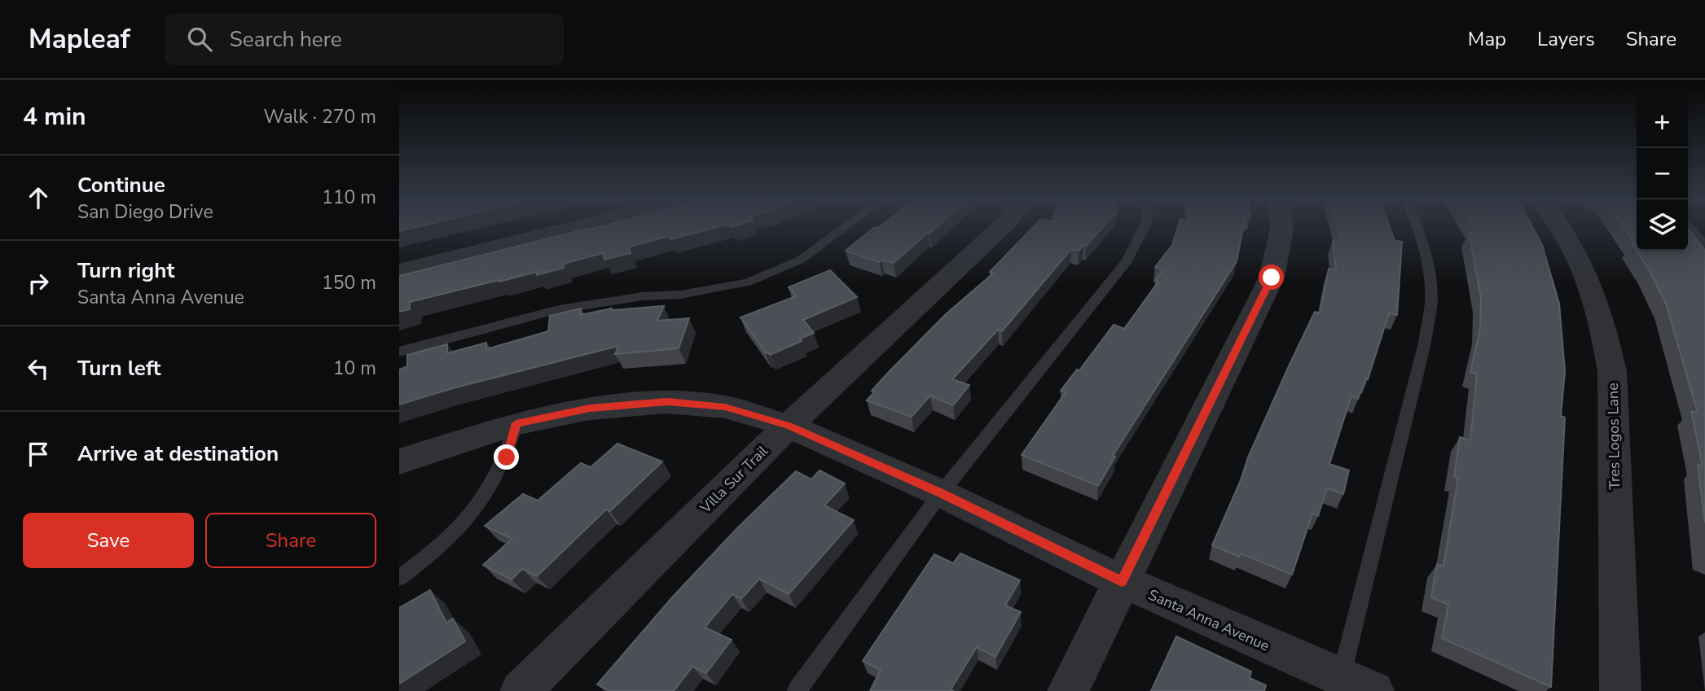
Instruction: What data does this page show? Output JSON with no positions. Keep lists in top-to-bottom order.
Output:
{
  "streets": {
    "street": ["Tres Logos Lane", "Villa Sur Trail", "Santa Anna Avenue"]
  },
  "crossings": [
    ["Villa Sur Trail", "Santa Anna Avenue"]
  ],
  "page": {
    "header": "Mapleaf",
    "search": "Search here",
    "nav": ["Map", "Layers", "Share"],
    "heading": ["4 min", "Walk · 270 m"],
    "map_buttons": ["+", "−"],
    "list": [
      ["Continue", "San Diego Drive", "110 m"],
      ["Turn right", "Santa Anna Avenue", "150 m"],
      ["Turn left", "10 m"],
      "Arrive at destination"
    ],
    "buttons": ["Save", "Share"]
  }
}
